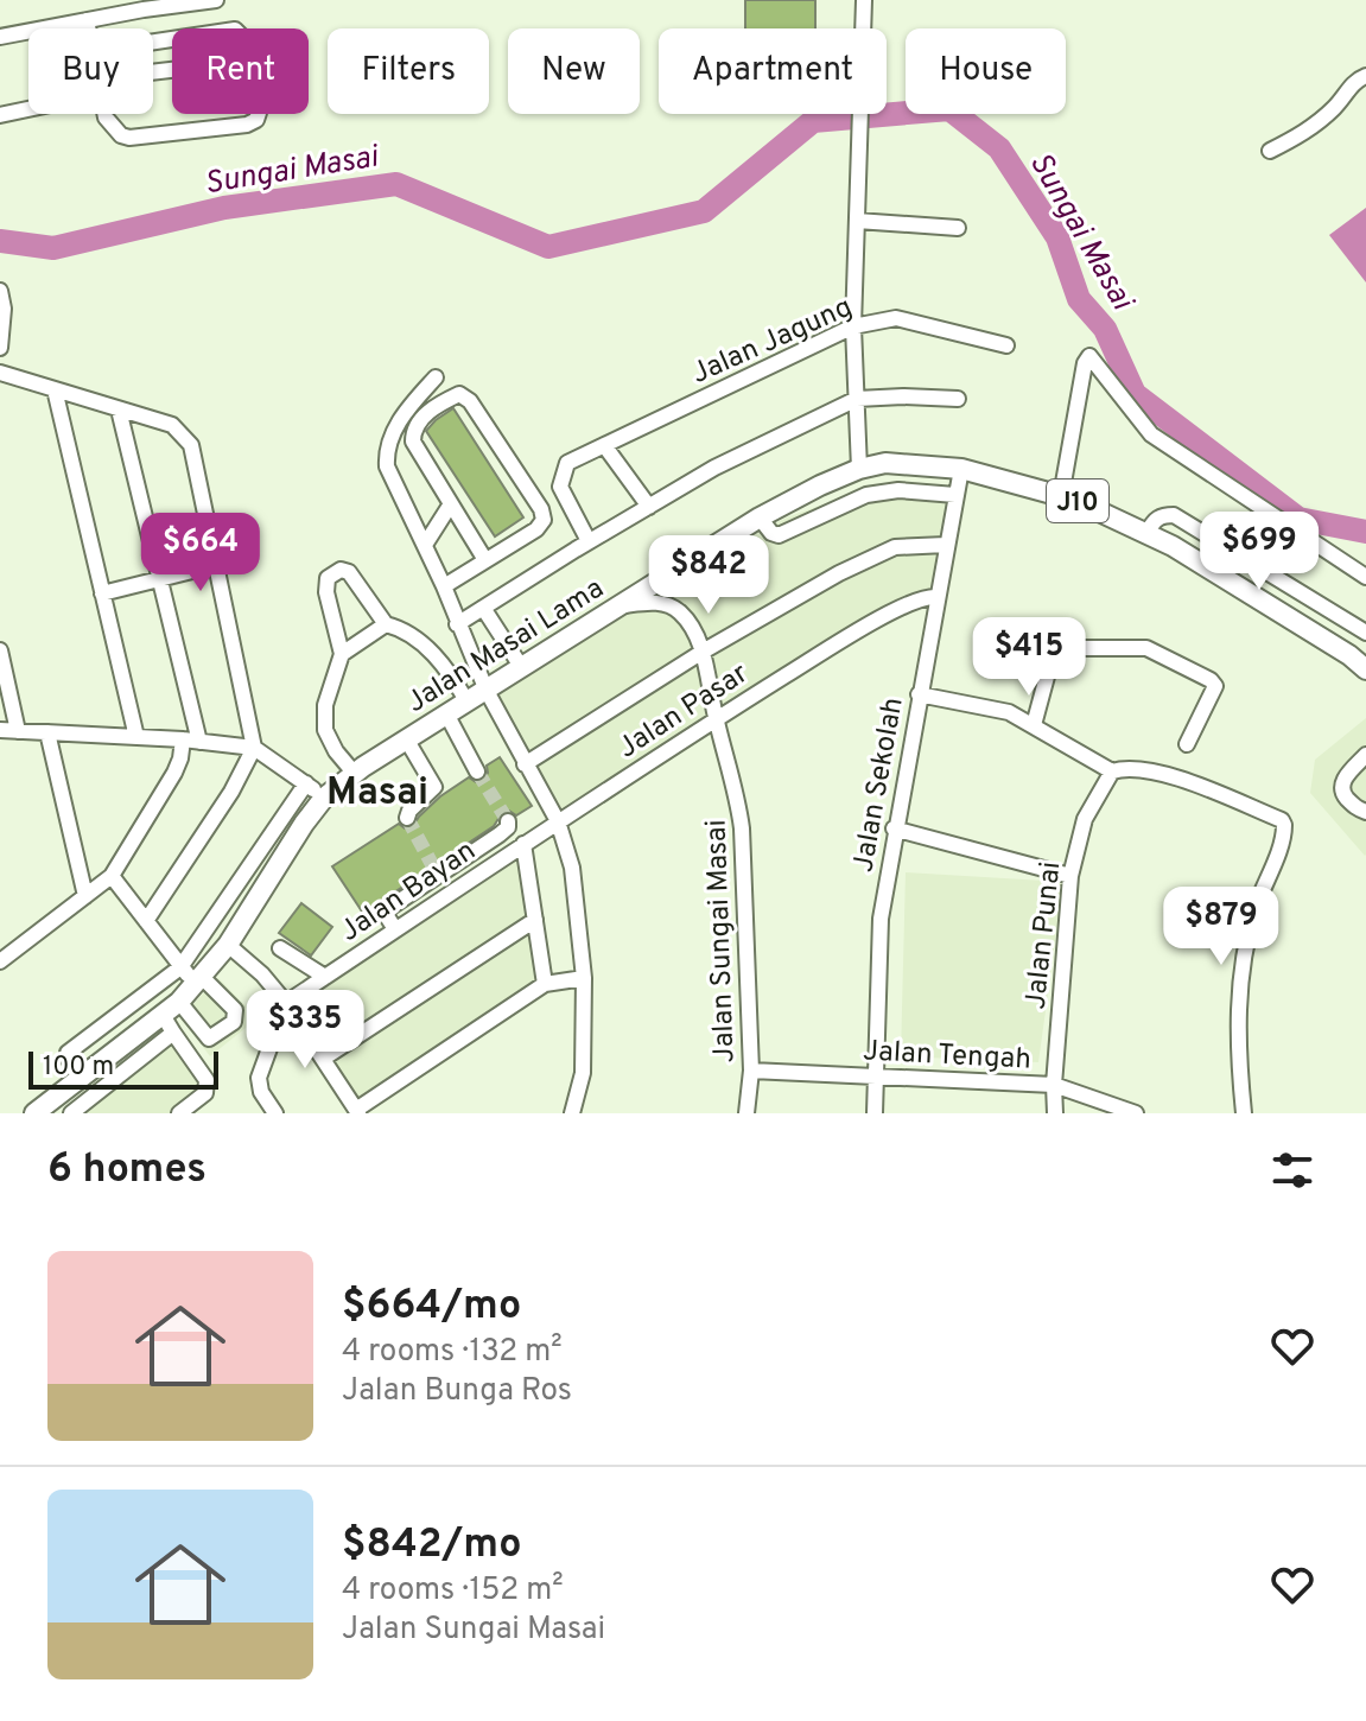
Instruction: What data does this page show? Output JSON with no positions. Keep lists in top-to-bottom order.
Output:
{
  "streets": {
    "main road": ["J10", "Jalan Masai Lama"],
    "street": [
      "Jalan Jagung",
      "Jalan Pasar",
      "Jalan Sekolah",
      "Jalan Bayan",
      "Jalan Punai",
      "Jalan Sungai Masai",
      "Jalan Tengah"
    ]
  },
  "crossings": [
    ["Jalan Masai Lama", "Jalan Sekolah"],
    ["Jalan Masai Lama", "Jalan Sungai Masai"],
    ["Jalan Pasar", "Jalan Sekolah"],
    ["Jalan Pasar", "Jalan Bayan"],
    ["Jalan Pasar", "Jalan Sungai Masai"],
    ["Jalan Sekolah", "Jalan Tengah"],
    ["Jalan Punai", "Jalan Tengah"],
    ["Jalan Sungai Masai", "Jalan Tengah"]
  ],
  "districts": ["Masai"],
  "water": ["Sungai Masai"],
  "scale_bar": "100 m",
  "page": {
    "chip": [
      "Buy",
      "Rent",
      "Filters",
      "New",
      "Apartment",
      "House"
    ],
    "price": [
      "$699",
      "$664",
      "$842",
      "$415",
      "$879",
      "$335"
    ],
    "scale": "100 m",
    "heading": "6 homes",
    "list": [
      {
        "name": "$664/mo",
        "note": "4 rooms · 132 m² · Jalan Bunga Ros"
      },
      {
        "name": "$842/mo",
        "note": "4 rooms · 152 m² · Jalan Sungai Masai"
      }
    ]
  }
}
